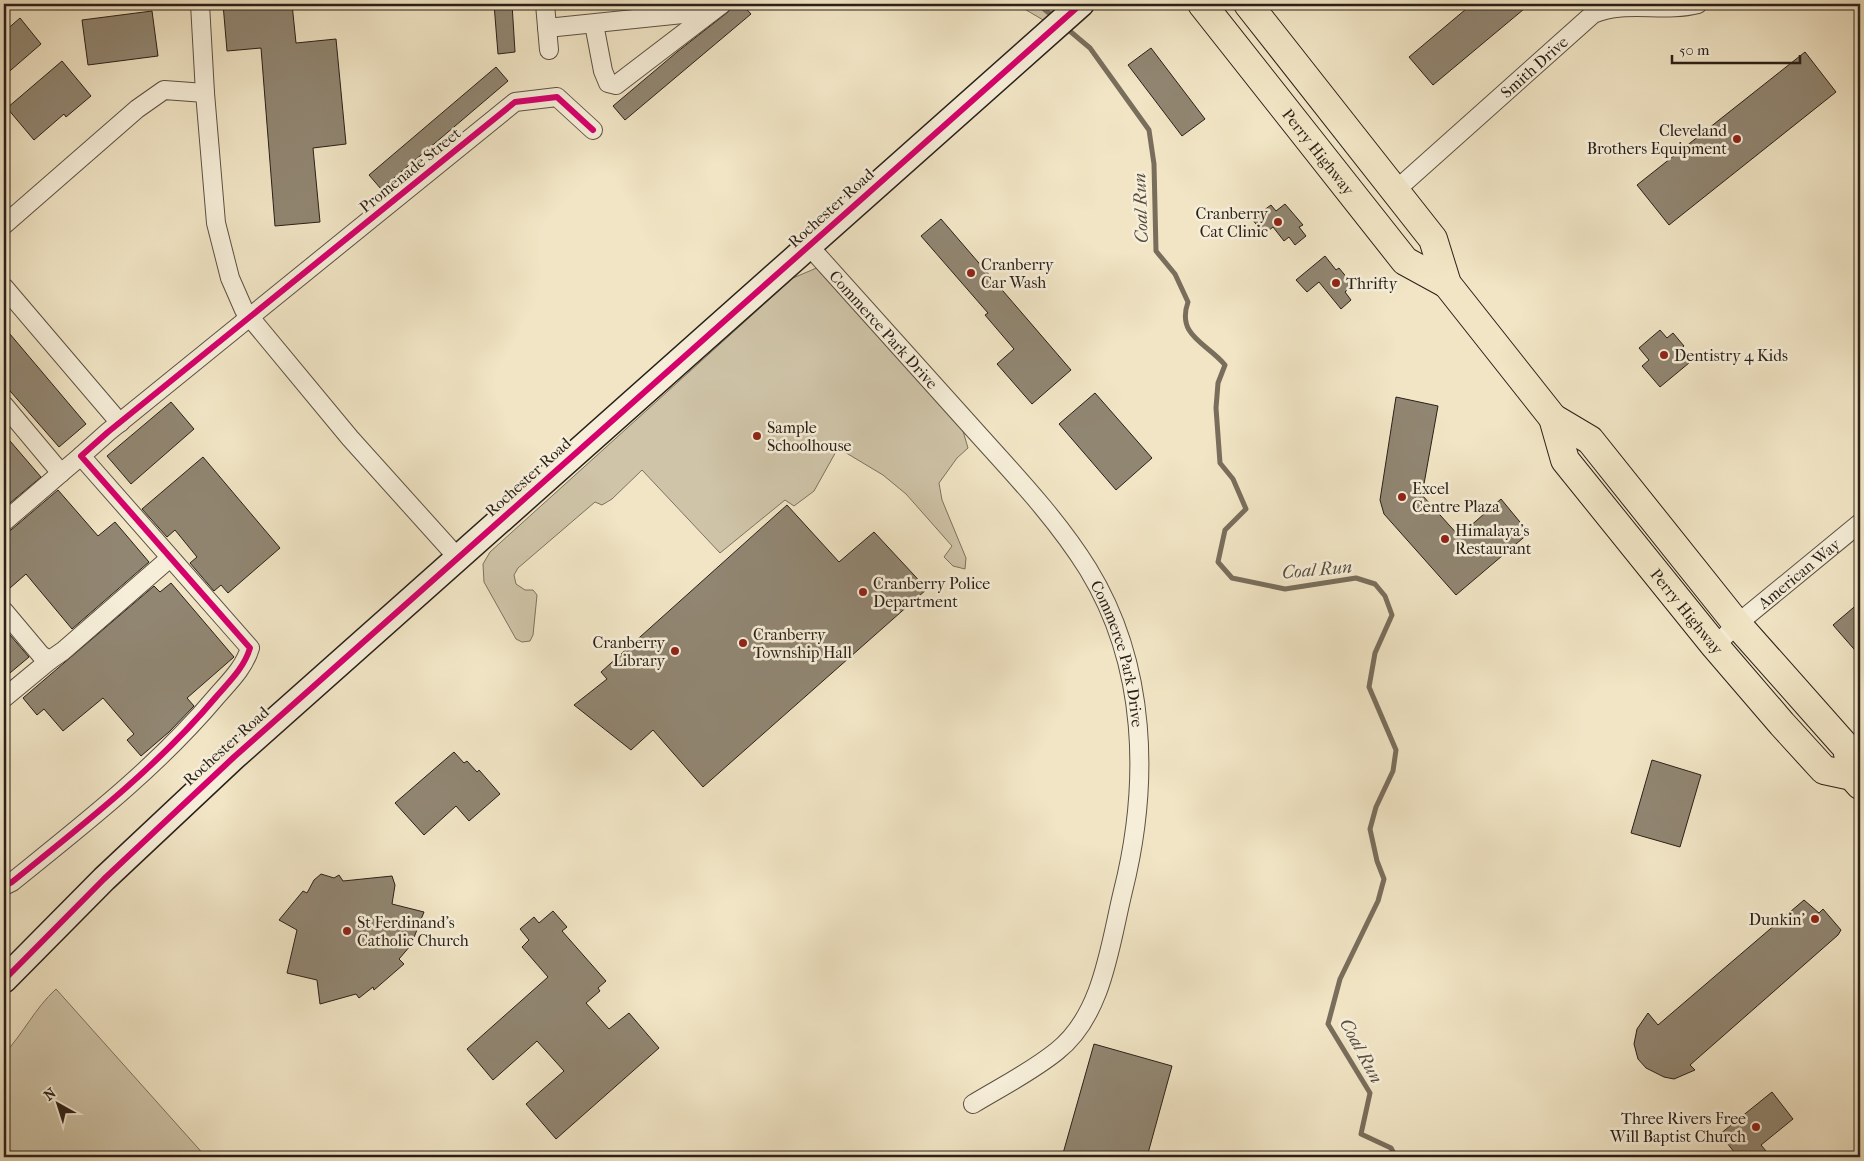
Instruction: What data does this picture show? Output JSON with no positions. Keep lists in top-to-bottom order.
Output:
{
  "streets": {
    "main road": ["Perry Highway"],
    "street": [
      "Smith Drive",
      "Promenade Street",
      "Rochester Road",
      "Commerce Park Drive",
      "American Way"
    ]
  },
  "crossings": [
    ["Smith Drive", "Perry Highway"],
    ["Perry Highway", "American Way"],
    ["Rochester Road", "Commerce Park Drive"]
  ],
  "water": ["Coal Run"],
  "places": [
    "Cleveland Brothers Equipment",
    "Cranberry Cat Clinic",
    "Cranberry Car Wash",
    "Thrifty",
    "Dentistry 4 Kids",
    "Sample Schoolhouse",
    "Excel Centre Plaza",
    "Himalaya's Restaurant",
    "Cranberry Police Department",
    "Cranberry Township Hall",
    "Cranberry Library",
    "Dunkin'",
    "St Ferdinand's Catholic Church",
    "Three Rivers Free Will Baptist Church"
  ],
  "scale_bar": "50 m",
  "north": "top left"
}
